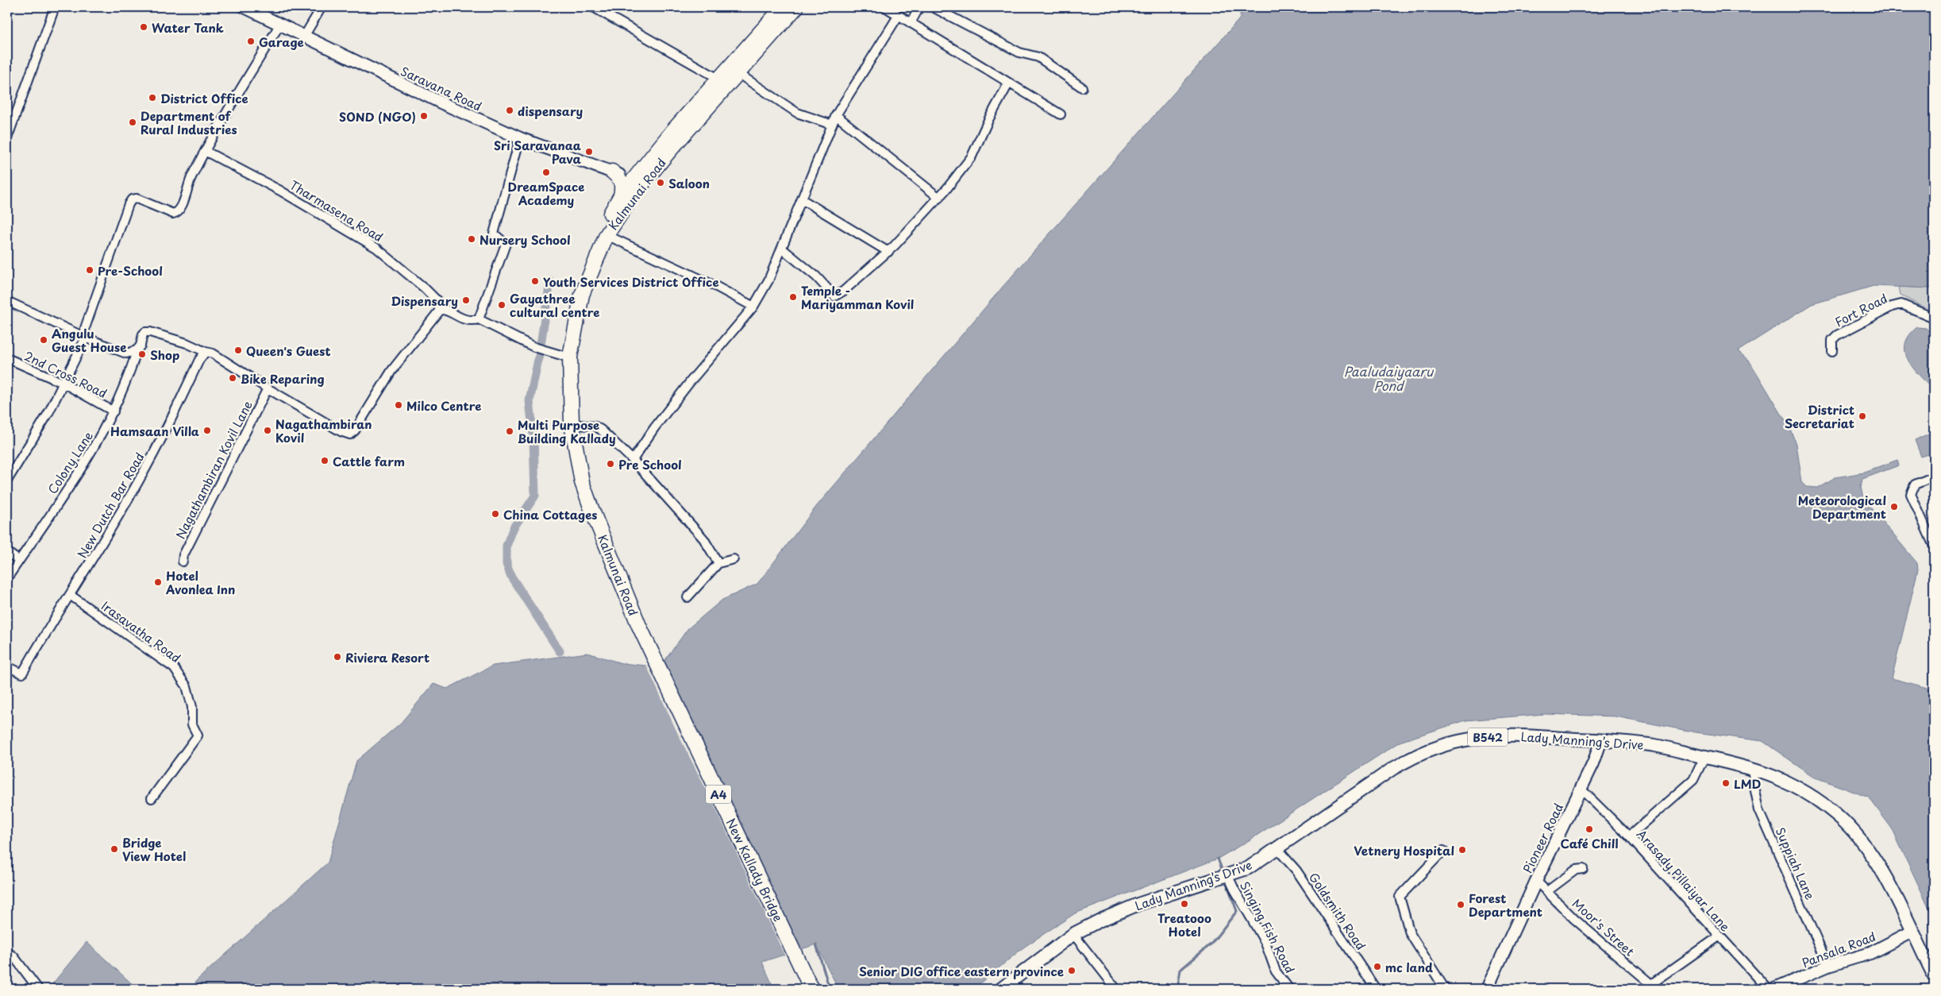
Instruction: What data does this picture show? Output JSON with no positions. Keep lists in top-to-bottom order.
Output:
{
  "streets": {
    "highway": ["Kalmunai Road", "A4", "New Kallady Bridge"],
    "main road": ["B542", "Lady Manning’s Drive"],
    "street": [
      "Saravana Road",
      "Tharmasena Road",
      "Fort Road",
      "2nd Cross Road",
      "Colony Lane",
      "Nagathambiran Kovil Lane",
      "New Dutch Bar Road",
      "Irasavatha Road",
      "Pioneer Road",
      "Suppiah Lane",
      "Arasady Pillaiyar Lane",
      "Goldsmith Road",
      "Singing Fish Road",
      "Moor's Street",
      "Pansala Road"
    ]
  },
  "crossings": [
    ["Saravana Road", "Kalmunai Road"],
    ["Kalmunai Road", "New Kallady Bridge"],
    ["2nd Cross Road", "Colony Lane"],
    ["Colony Lane", "New Dutch Bar Road"],
    ["New Dutch Bar Road", "Irasavatha Road"],
    ["Lady Manning’s Drive", "Pioneer Road"],
    ["Lady Manning’s Drive", "Suppiah Lane"],
    ["Lady Manning’s Drive", "Goldsmith Road"],
    ["Lady Manning’s Drive", "Singing Fish Road"],
    ["Lady Manning’s Drive", "Pansala Road"],
    ["A4", "New Kallady Bridge"],
    ["Pioneer Road", "Arasady Pillaiyar Lane"],
    ["Pioneer Road", "Moor's Street"],
    ["Suppiah Lane", "Pansala Road"]
  ],
  "water": ["Paaludaiyaaru Pond"],
  "places": [
    "Water Tank",
    "Garage",
    "District Office",
    "dispensary",
    "SOND (NGO)",
    "Department of Rural Industries",
    "Sri Saravanaa Pava",
    "DreamSpace Academy",
    "Saloon",
    "Nursery School",
    "Pre-School",
    "Youth Services District Office",
    "Temple - Mariyamman Kovil",
    "Dispensary",
    "Gayathree cultural centre",
    "Angulu Guest House",
    "Queen's Guest",
    "Shop",
    "Bike Reparing",
    "Milco Centre",
    "District Secretariat",
    "Hamsaan Villa",
    "Nagathambiran Kovil",
    "Multi Purpose Building Kallady",
    "Cattle farm",
    "Pre School",
    "Meteorological Department",
    "China Cottages",
    "Hotel Avonlea Inn",
    "Riviera Resort",
    "LMD",
    "Café Chill",
    "Bridge View Hotel",
    "Vetnery Hospital",
    "Treatooo Hotel",
    "Forest Department",
    "mc land",
    "Senior DIG office eastern province"
  ]
}
